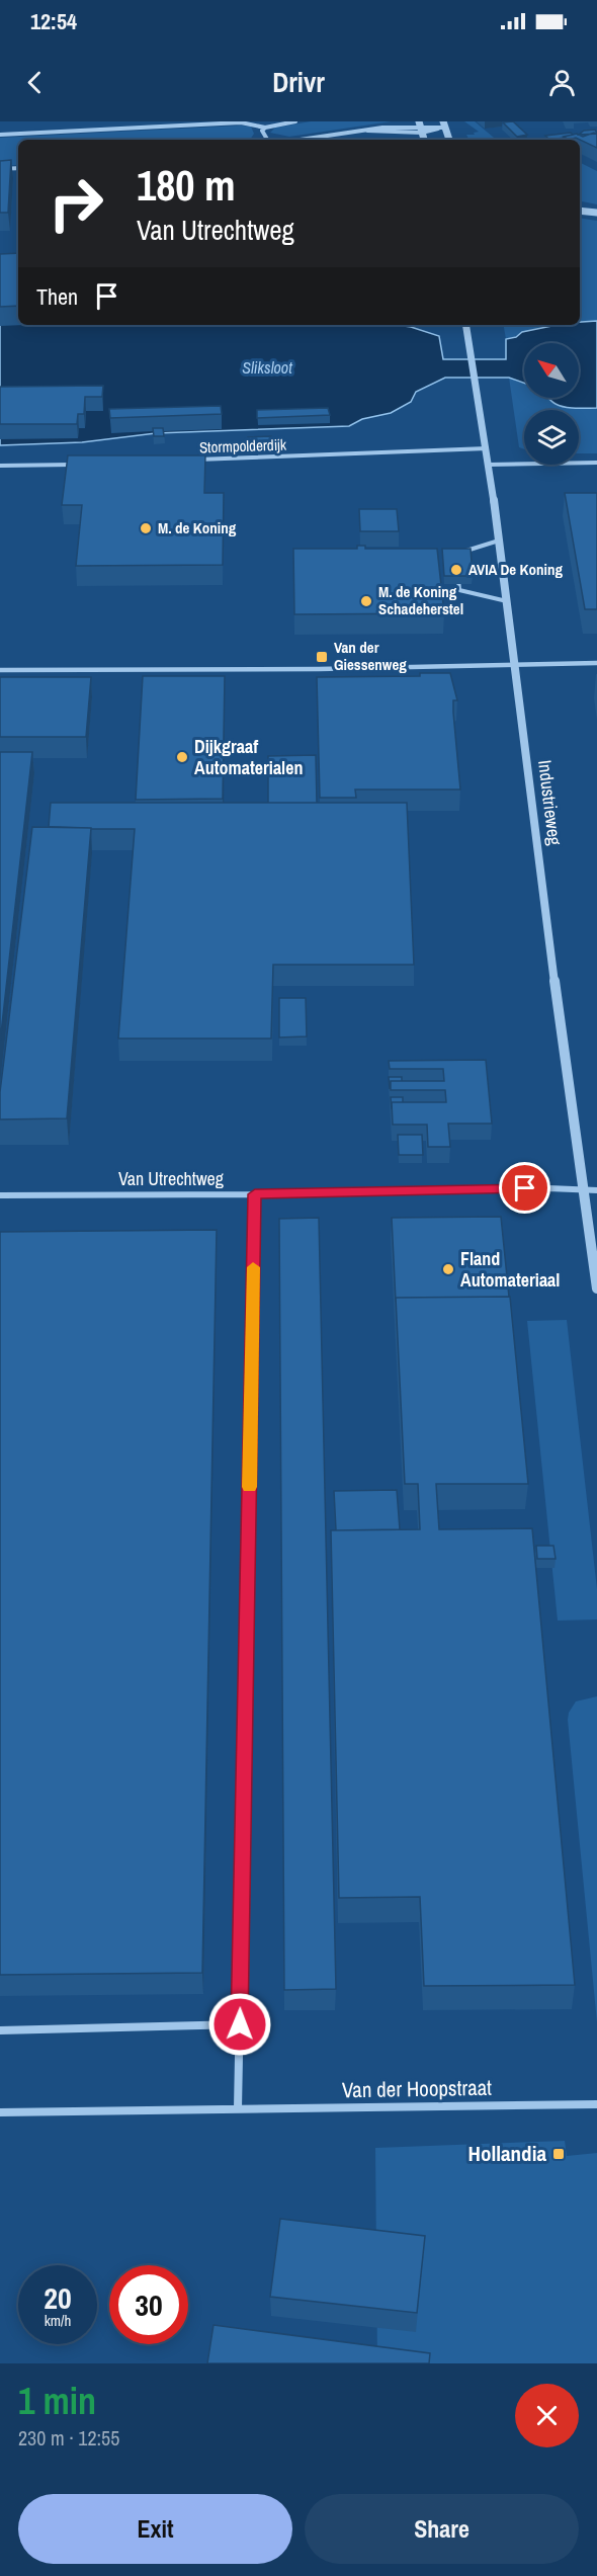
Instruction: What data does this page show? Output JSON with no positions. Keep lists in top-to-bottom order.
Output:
{
  "streets": {
    "street": [
      "Stormpolderdijk",
      "Industrieweg",
      "Van Utrechtweg",
      "Van der Hoopstraat"
    ]
  },
  "crossings": [
    ["Stormpolderdijk", "Industrieweg"],
    ["Industrieweg", "Van Utrechtweg"]
  ],
  "water": ["Sliksloot"],
  "places": {
    "other": [
      "M. de Koning",
      "AVIA De Koning",
      "M. de Koning Schadeherstel",
      "Dijkgraaf Automaterialen",
      "Fland Automateriaal"
    ],
    "transit": ["Van der Giessenweg", "Hollandia"]
  },
  "north": "top left",
  "page": {
    "status": "12:54",
    "header": "Drivr",
    "turn": ["180 m", "Van Utrechtweg"],
    "then": "Then",
    "speed": "20 km/h",
    "limit": "30",
    "heading": ["1 min", "230 m · 12:55"],
    "buttons": ["Exit", "Share"]
  }
}
